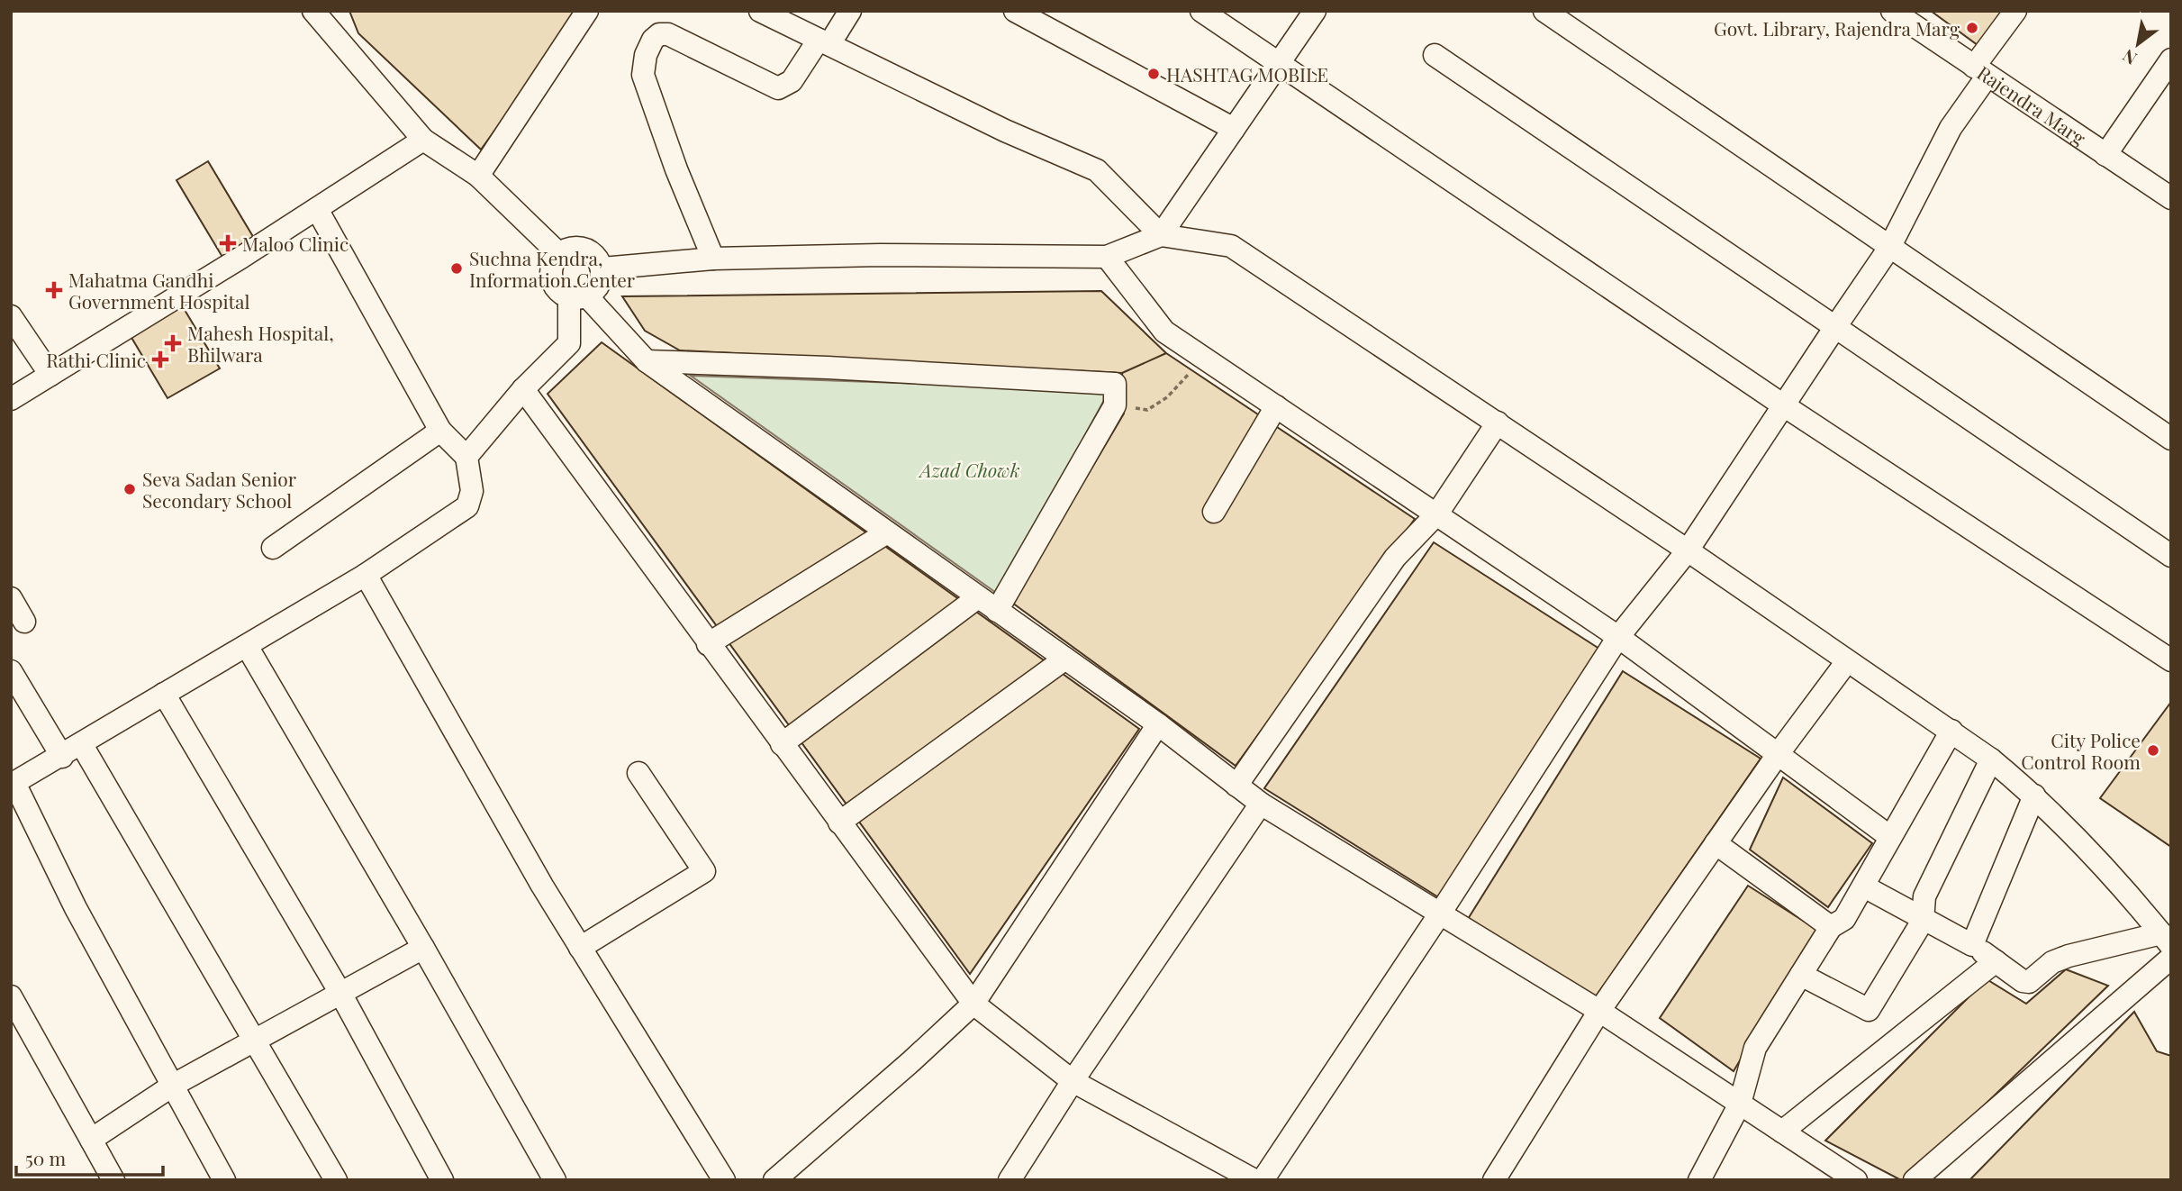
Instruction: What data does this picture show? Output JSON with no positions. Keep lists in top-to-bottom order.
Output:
{
  "streets": {
    "street": ["Rajendra Marg"]
  },
  "parks": ["Azad Chowk"],
  "places": {
    "other": [
      "Govt. Library, Rajendra Marg",
      "HASHTAG MOBILE",
      "Suchna Kendra, Information Center",
      "Seva Sadan Senior Secondary School",
      "City Police Control Room"
    ],
    "health": [
      "Maloo Clinic",
      "Mahatma Gandhi Government Hospital",
      "Mahesh Hospital, Bhilwara",
      "Rathi Clinic"
    ]
  },
  "scale_bar": "50 m",
  "north": "bottom left"
}
